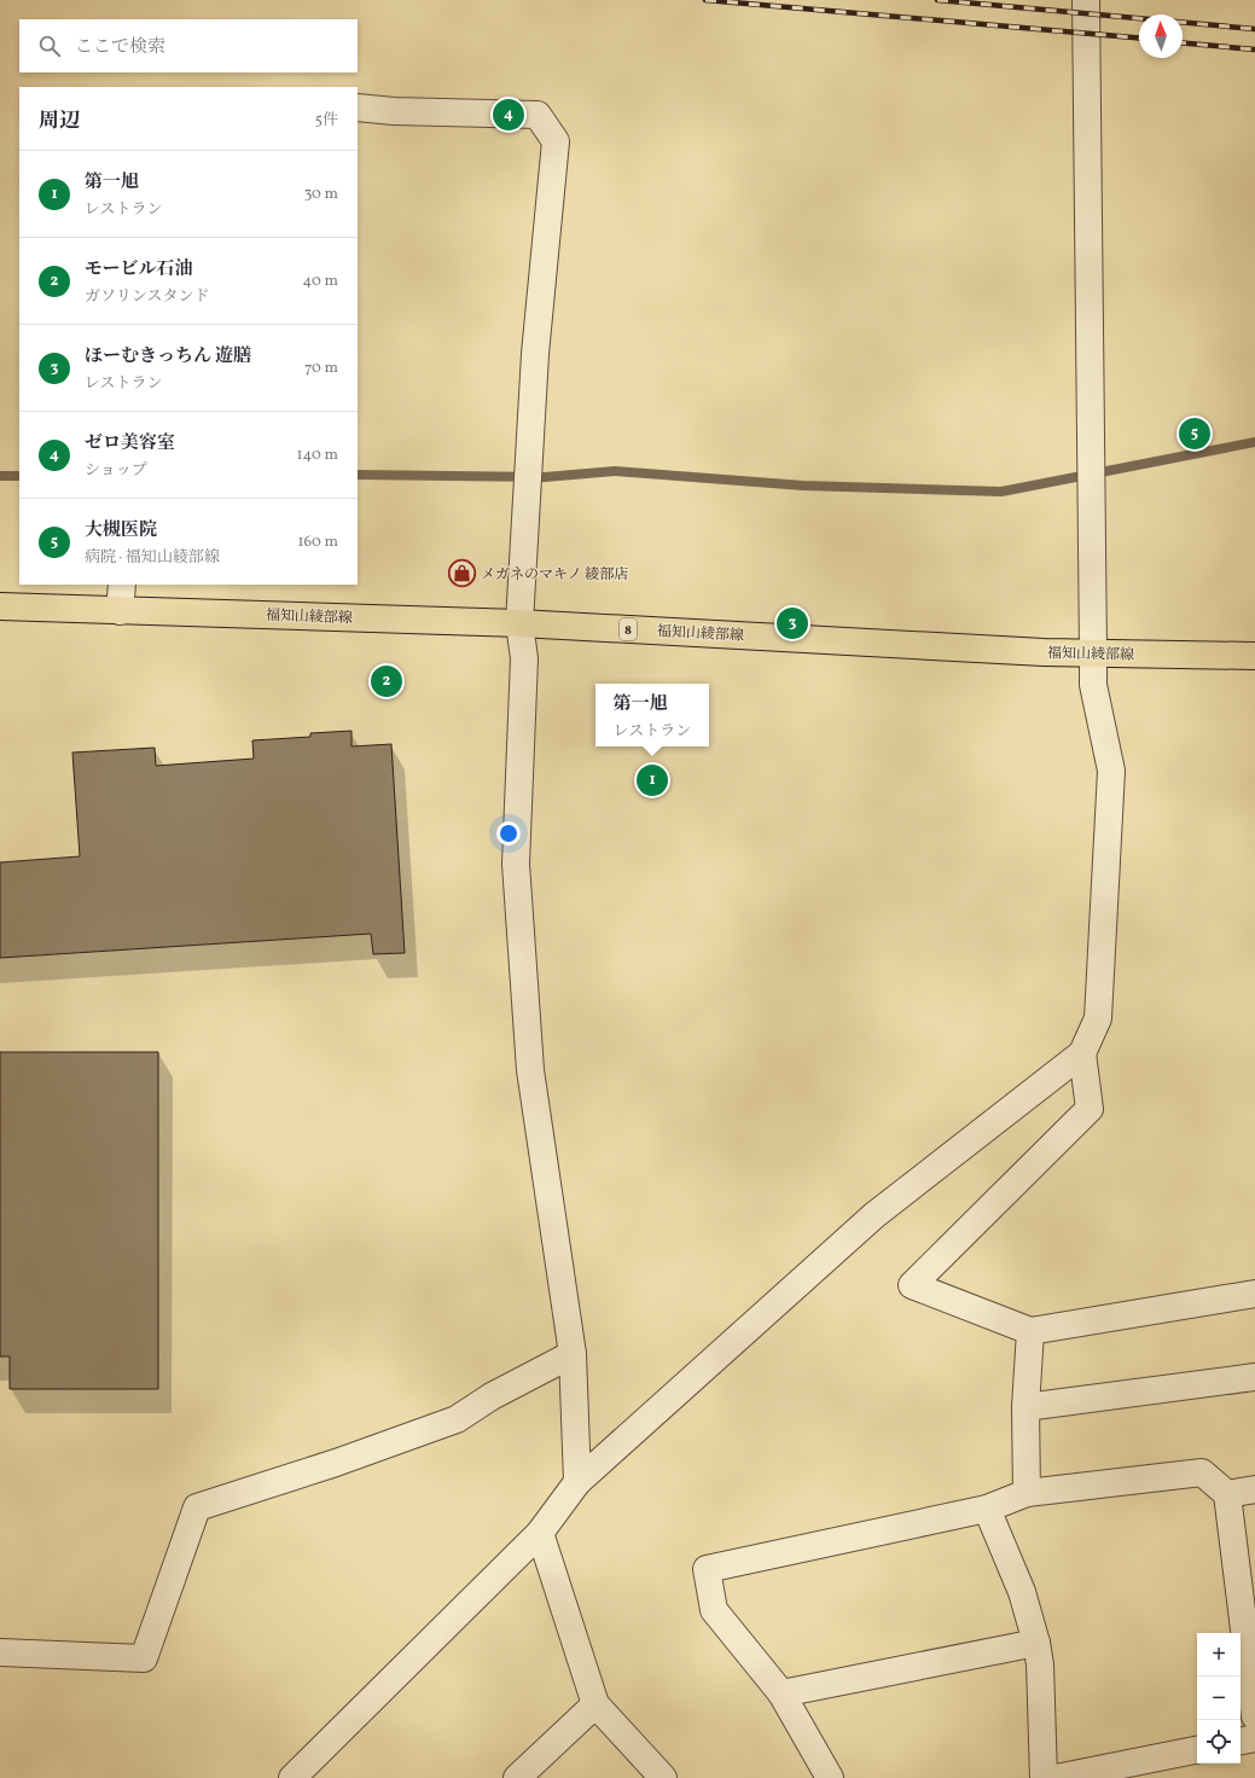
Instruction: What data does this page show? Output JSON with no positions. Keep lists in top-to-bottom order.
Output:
{
  "streets": {
    "main road": ["福知山綾部線", "8"]
  },
  "places": {
    "shop": ["メガネのマキノ 綾部店"]
  },
  "north": "top",
  "page": {
    "search": "ここで検索",
    "heading": ["周辺", "5件"],
    "pins": [
      "4",
      "5",
      "3",
      "2",
      "1"
    ],
    "list": [
      {
        "mark": "1",
        "name": "第一旭",
        "note": "レストラン",
        "value": "30 m"
      },
      {
        "mark": "2",
        "name": "モービル石油",
        "note": "ガソリンスタンド",
        "value": "40 m"
      },
      {
        "mark": "3",
        "name": "ほーむきっちん 遊膳",
        "note": "レストラン",
        "value": "70 m"
      },
      {
        "mark": "4",
        "name": "ゼロ美容室",
        "note": "ショップ",
        "value": "140 m"
      },
      {
        "mark": "5",
        "name": "大槻医院",
        "note": "病院 · 福知山綾部線",
        "value": "160 m"
      }
    ],
    "popup": ["第一旭", "レストラン"],
    "map_buttons": ["+", "−"]
  }
}
